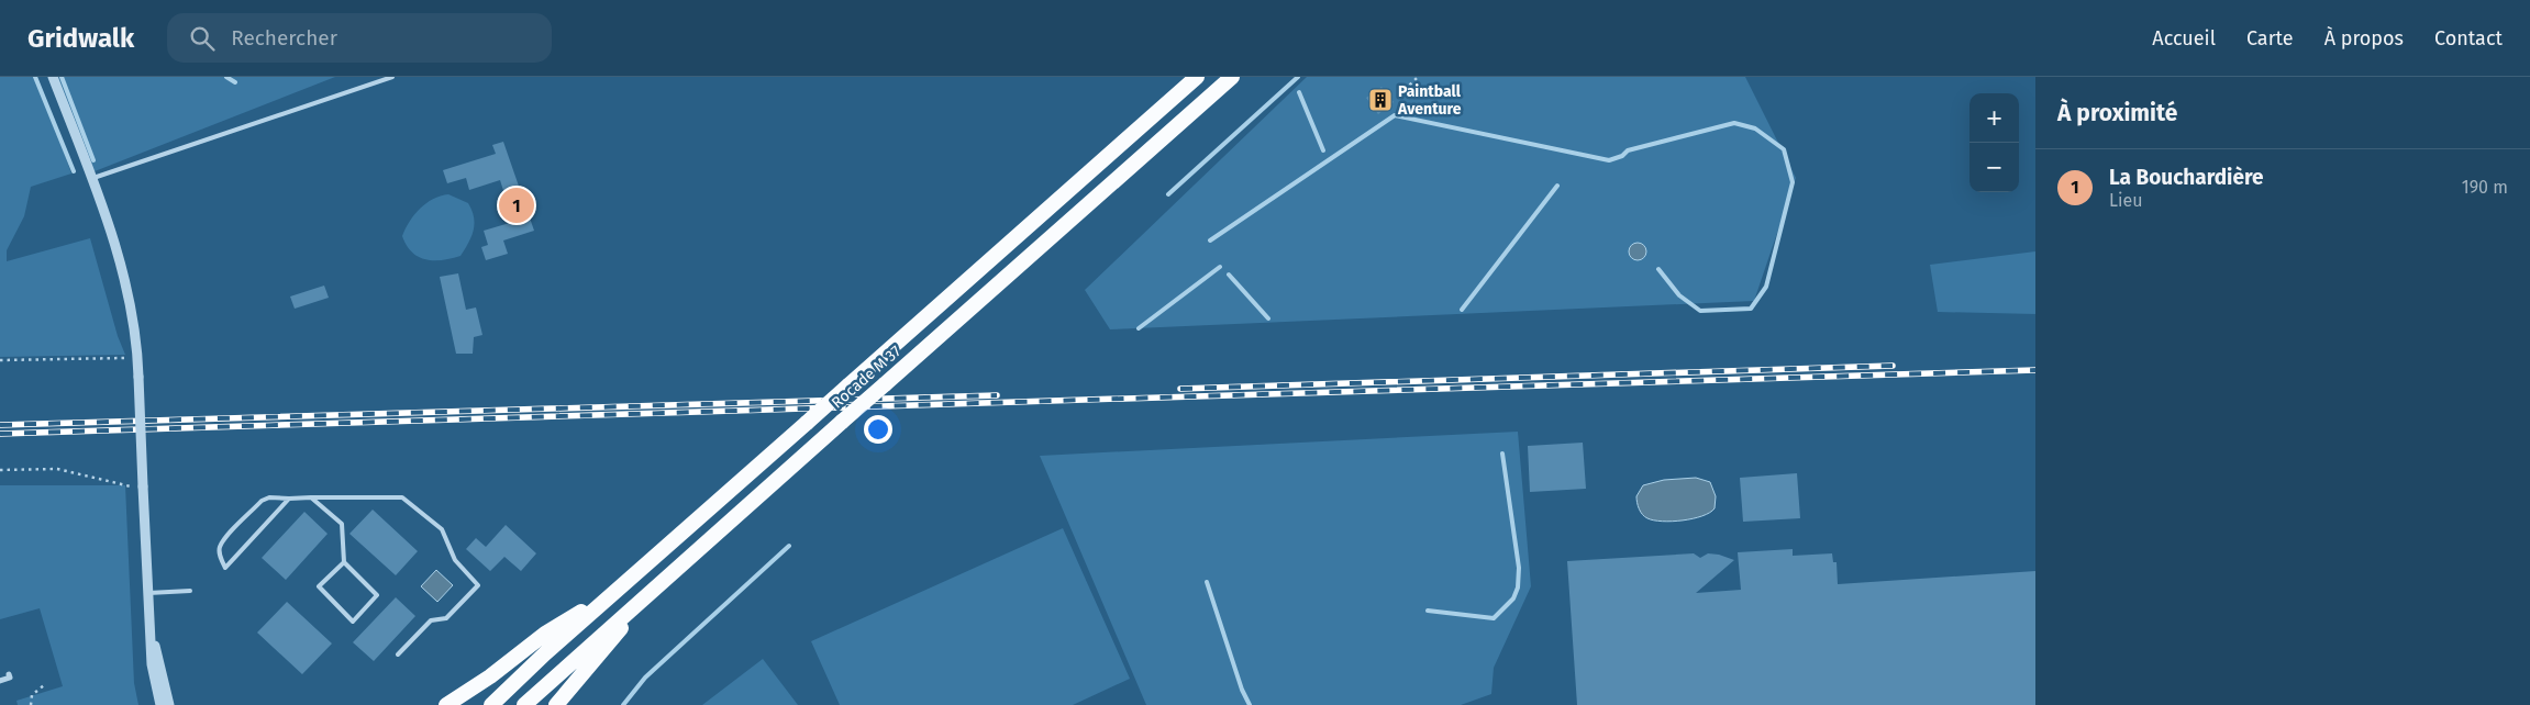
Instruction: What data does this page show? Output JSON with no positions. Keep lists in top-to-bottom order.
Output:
{
  "streets": {
    "highway": ["Rocade M 37"]
  },
  "places": {
    "building": ["Paintball Aventure"]
  },
  "page": {
    "header": "Gridwalk",
    "search": "Rechercher",
    "nav": [
      "Accueil",
      "Carte",
      "À propos",
      "Contact"
    ],
    "heading": "À proximité",
    "map_buttons": ["+", "−"],
    "list": [
      {
        "mark": "1",
        "name": "La Bouchardière",
        "note": "Lieu",
        "value": "190 m"
      }
    ],
    "pins": "1"
  }
}
